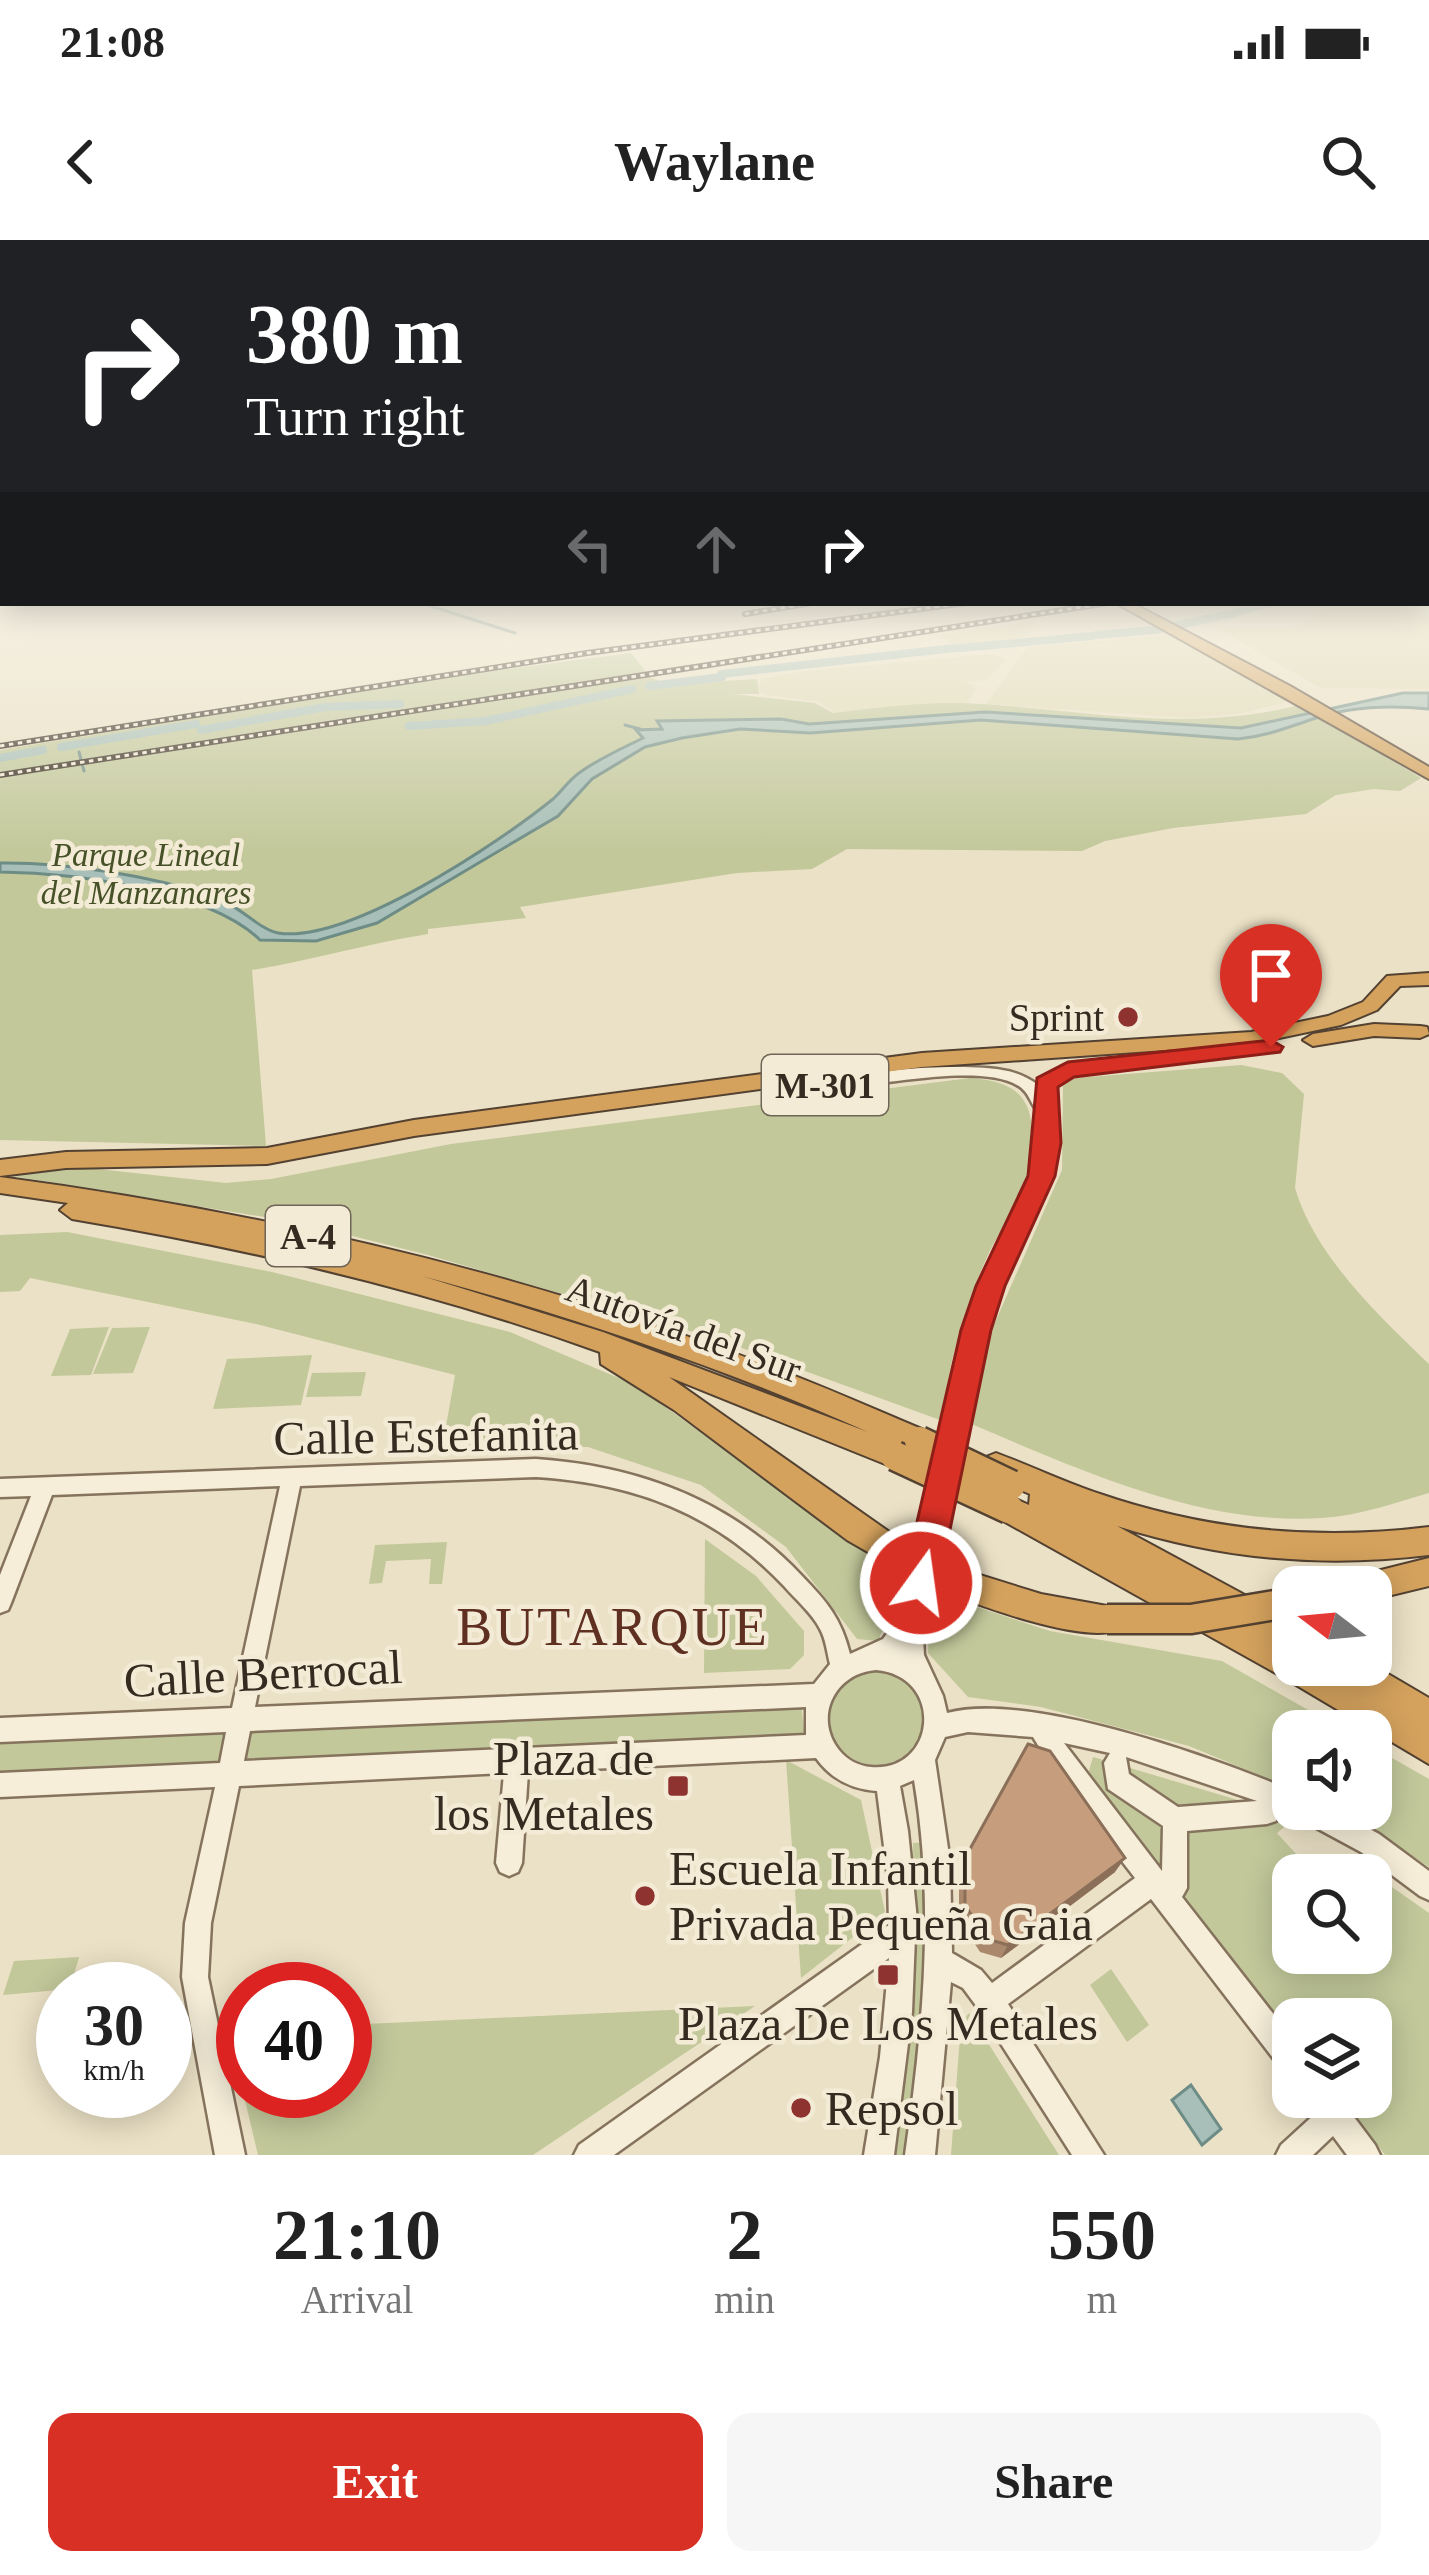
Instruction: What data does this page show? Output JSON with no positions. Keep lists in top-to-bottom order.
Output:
{
  "streets": {
    "highway": ["M-301", "A-4", "Autovía del Sur"],
    "street": ["Calle Estefanita", "Calle Berrocal"]
  },
  "crossings": [
    ["Calle Estefanita", "Calle Berrocal"]
  ],
  "districts": ["BUTARQUE"],
  "parks": ["Parque Lineal del Manzanares"],
  "places": {
    "other": ["Sprint", "Escuela Infantil Privada Pequeña Gaia", "Repsol"],
    "transit": ["Plaza de los Metales", "Plaza De Los Metales"]
  },
  "north": "left",
  "page": {
    "status": "21:08",
    "header": "Waylane",
    "turn": ["380 m", "Turn right"],
    "speed": "30 km/h",
    "limit": "40",
    "eta": [
      "21:10",
      "Arrival",
      "2",
      "min",
      "550",
      "m"
    ],
    "buttons": ["Exit", "Share"]
  }
}
